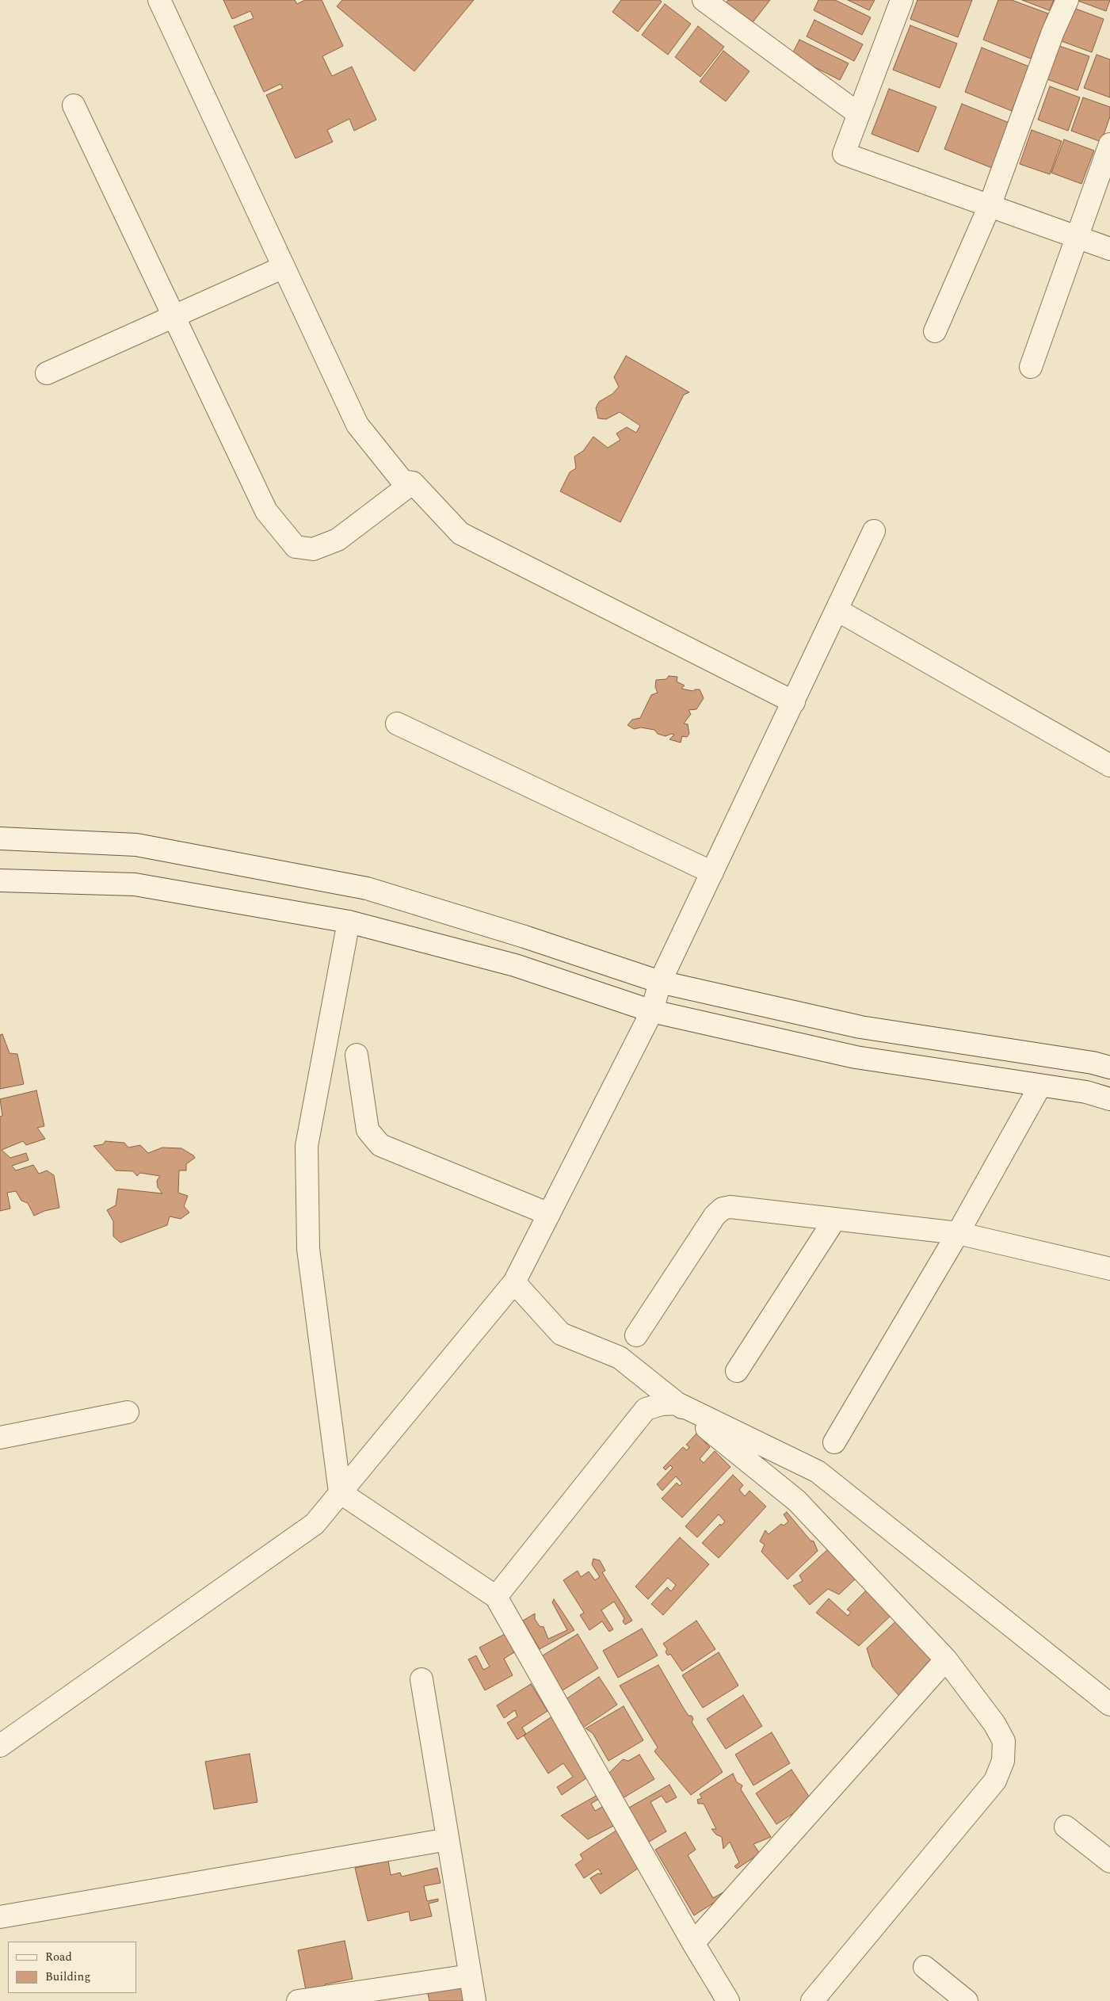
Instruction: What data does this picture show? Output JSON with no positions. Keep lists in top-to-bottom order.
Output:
{
  "legend": ["Road", "Building"]
}
